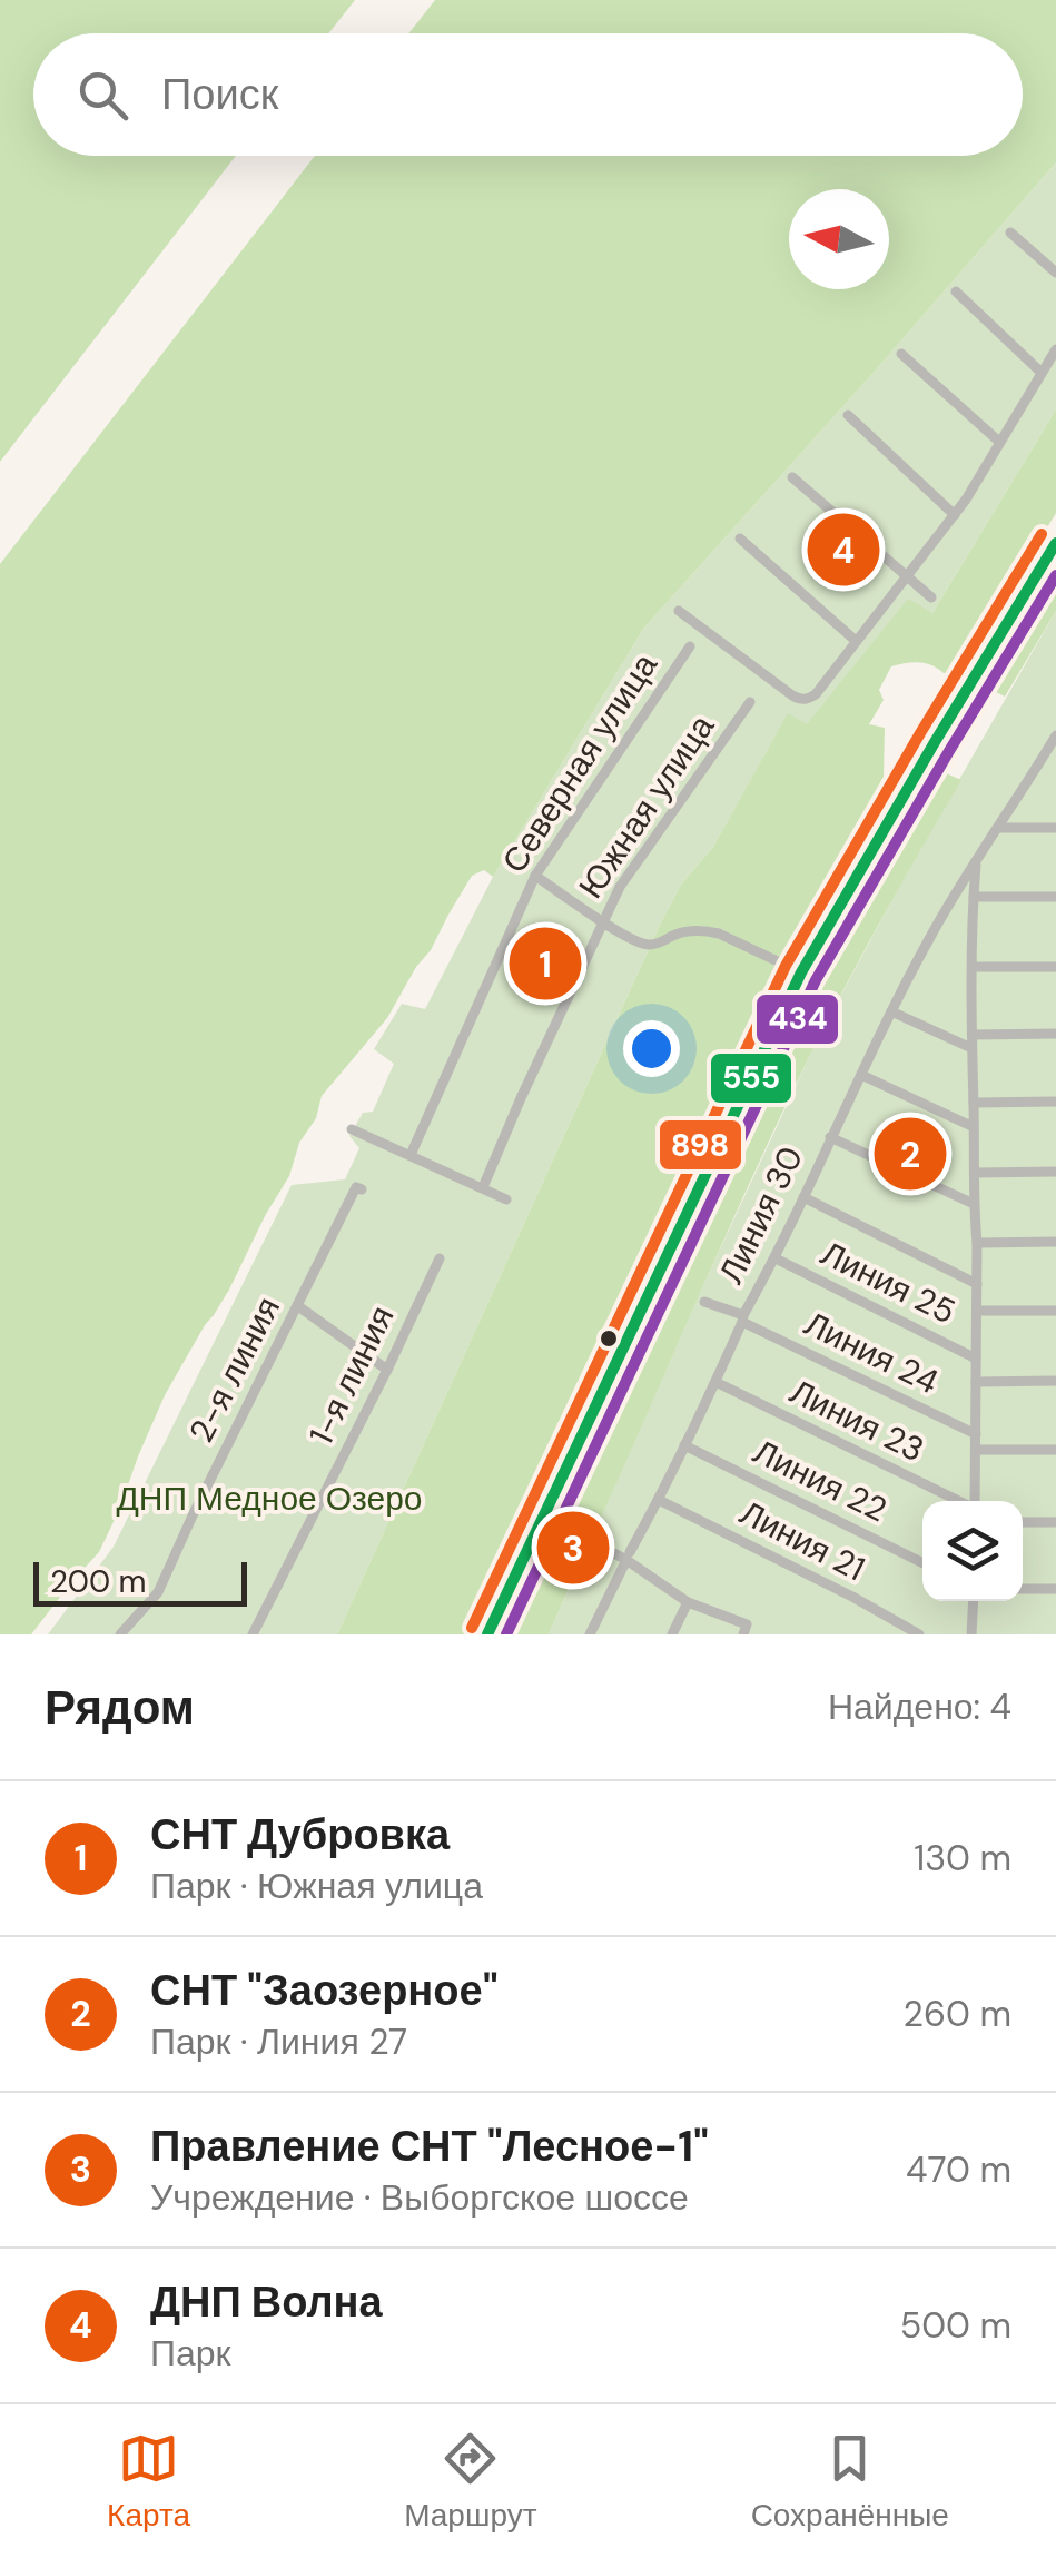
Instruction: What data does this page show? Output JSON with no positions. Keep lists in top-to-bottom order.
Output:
{
  "streets": {
    "street": [
      "Северная улица",
      "Южная улица",
      "Линия 30",
      "Линия 25",
      "Линия 24",
      "2-я линия",
      "1-я линия",
      "Линия 23",
      "Линия 22",
      "Линия 21"
    ]
  },
  "crossings": [
    ["Линия 30", "Линия 25"],
    ["Линия 30", "Линия 24"],
    ["Линия 30", "Линия 23"],
    ["Линия 30", "Линия 22"],
    ["Линия 30", "Линия 21"]
  ],
  "parks": ["ДНП Медное Озеро"],
  "lines": ["transit line 898", "transit line 555", "transit line 434"],
  "scale_bar": "200 m",
  "north": "left",
  "page": {
    "search": "Поиск",
    "pins": [
      "4",
      "1",
      "2",
      "3"
    ],
    "scale": "200 m",
    "heading": ["Рядом", "Найдено: 4"],
    "list": [
      {
        "mark": "1",
        "name": "СНТ Дубровка",
        "note": "Парк · Южная улица",
        "value": "130 m"
      },
      {
        "mark": "2",
        "name": "СНТ \"Заозерное\"",
        "note": "Парк · Линия 27",
        "value": "260 m"
      },
      {
        "mark": "3",
        "name": "Правление СНТ \"Лесное-1\"",
        "note": "Учреждение · Выборгское шоссе",
        "value": "470 m"
      },
      {
        "mark": "4",
        "name": "ДНП Волна",
        "note": "Парк",
        "value": "500 m"
      }
    ],
    "nav": ["Карта", "Маршрут", "Сохранённые"]
  }
}
